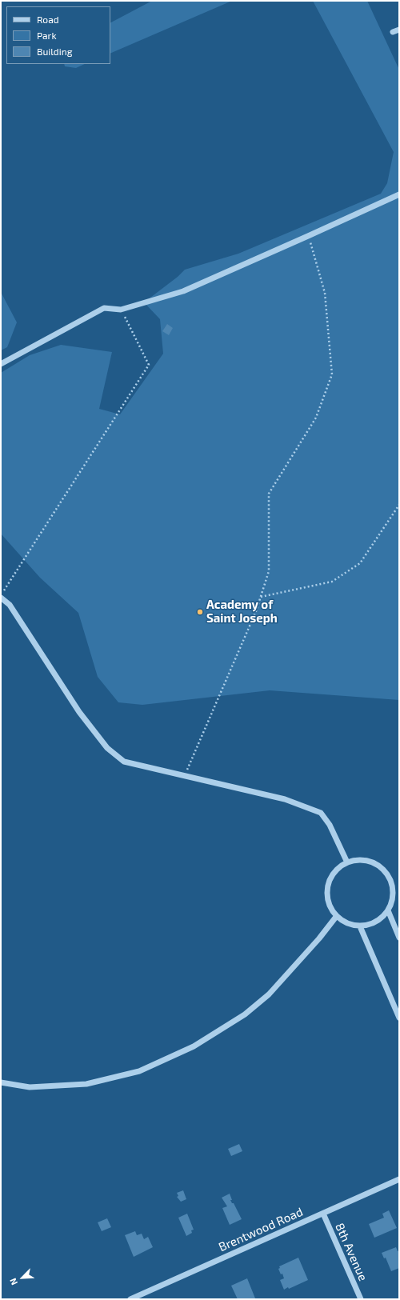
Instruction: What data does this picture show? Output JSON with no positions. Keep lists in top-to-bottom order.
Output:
{
  "streets": {
    "street": ["Brentwood Road", "8th Avenue"]
  },
  "crossings": [
    ["Brentwood Road", "8th Avenue"]
  ],
  "places": ["Academy of Saint Joseph"],
  "legend": ["Road", "Park", "Building"],
  "north": "bottom left"
}
